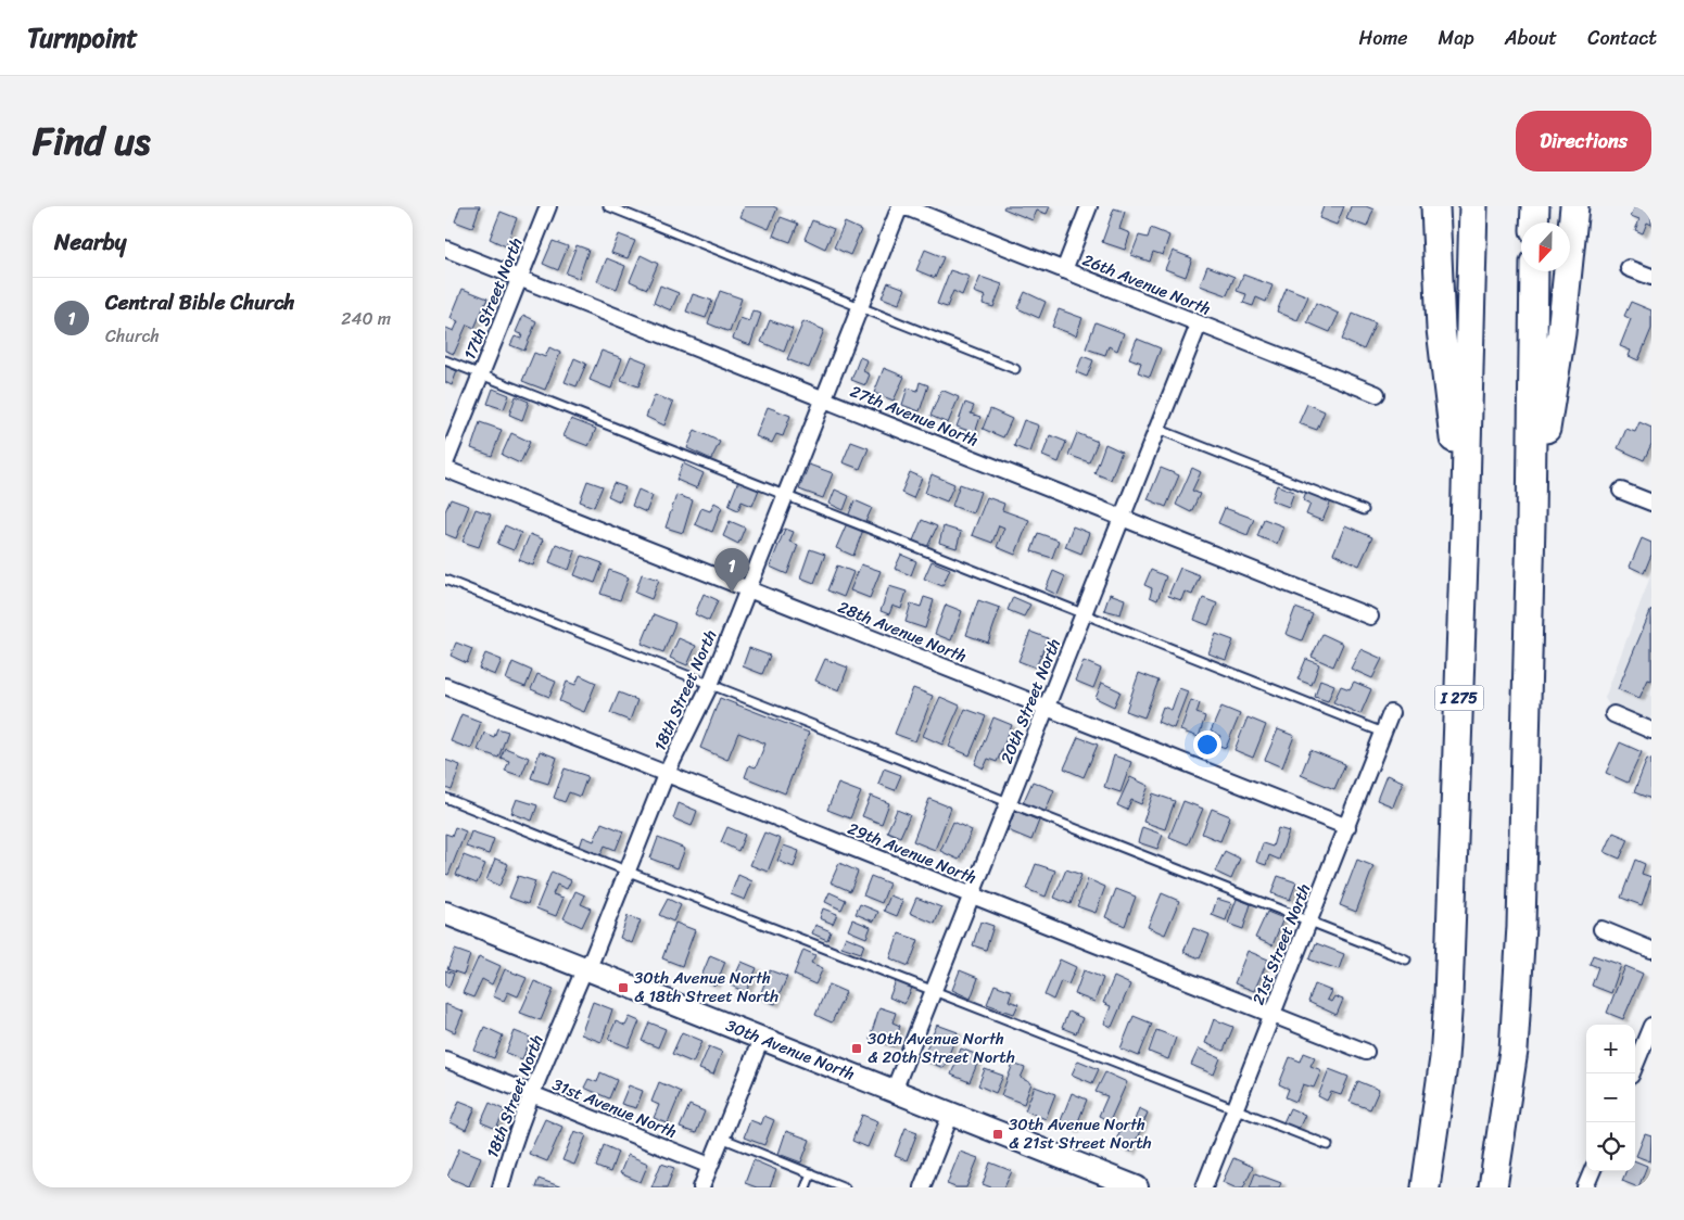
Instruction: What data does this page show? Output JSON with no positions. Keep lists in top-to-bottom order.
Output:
{
  "streets": {
    "highway": ["I 275"],
    "street": [
      "26th Avenue North",
      "17th Street North",
      "27th Avenue North",
      "28th Avenue North",
      "18th Street North",
      "20th Street North",
      "29th Avenue North",
      "21st Street North",
      "30th Avenue North",
      "31st Avenue North"
    ]
  },
  "crossings": [
    ["26th Avenue North", "18th Street North"],
    ["26th Avenue North", "20th Street North"],
    ["17th Street North", "27th Avenue North"],
    ["27th Avenue North", "18th Street North"],
    ["27th Avenue North", "20th Street North"],
    ["28th Avenue North", "18th Street North"],
    ["28th Avenue North", "20th Street North"],
    ["28th Avenue North", "21st Street North"],
    ["18th Street North", "29th Avenue North"],
    ["18th Street North", "30th Avenue North"],
    ["18th Street North", "31st Avenue North"],
    ["20th Street North", "29th Avenue North"],
    ["20th Street North", "30th Avenue North"],
    ["29th Avenue North", "21st Street North"]
  ],
  "places": {
    "transit": ["30th Avenue North & 18th Street North", "30th Avenue North & 20th Street North", "30th Avenue North & 21st Street North"]
  },
  "north": "bottom",
  "page": {
    "header": "Turnpoint",
    "nav": [
      "Home",
      "Map",
      "About",
      "Contact"
    ],
    "title": "Find us",
    "buttons": "Directions",
    "heading": "Nearby",
    "list": [
      {
        "mark": "1",
        "name": "Central Bible Church",
        "note": "Church",
        "value": "240 m"
      }
    ],
    "pins": "1",
    "map_buttons": ["+", "−"]
  }
}
